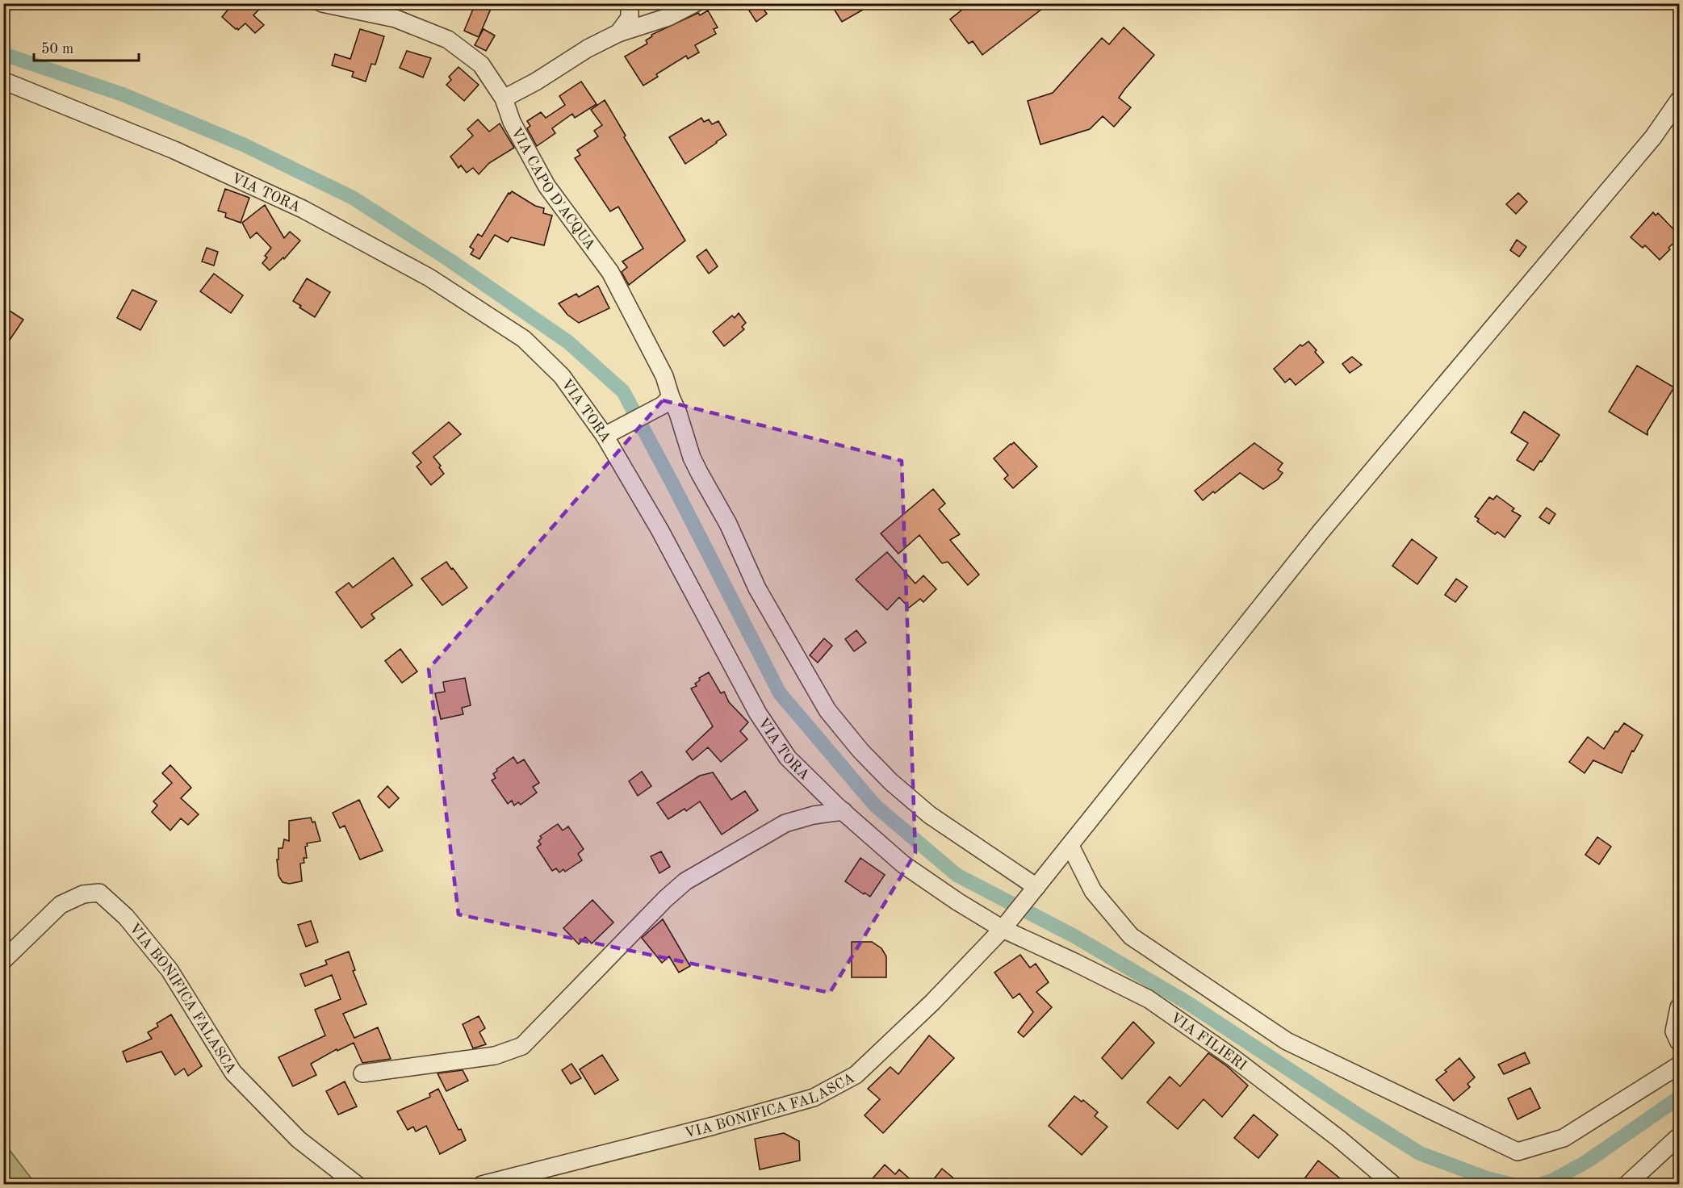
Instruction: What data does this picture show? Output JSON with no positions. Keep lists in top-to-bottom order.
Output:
{
  "streets": {
    "street": [
      "VIA CAPO D'ACQUA",
      "VIA TORA",
      "VIA BONIFICA FALASCA",
      "VIA FILIERI"
    ]
  },
  "crossings": [
    ["VIA CAPO D'ACQUA", "VIA BONIFICA FALASCA"],
    ["VIA TORA", "VIA BONIFICA FALASCA"],
    ["VIA TORA", "VIA FILIERI"],
    ["VIA BONIFICA FALASCA", "VIA FILIERI"]
  ],
  "scale_bar": "50 m"
}
